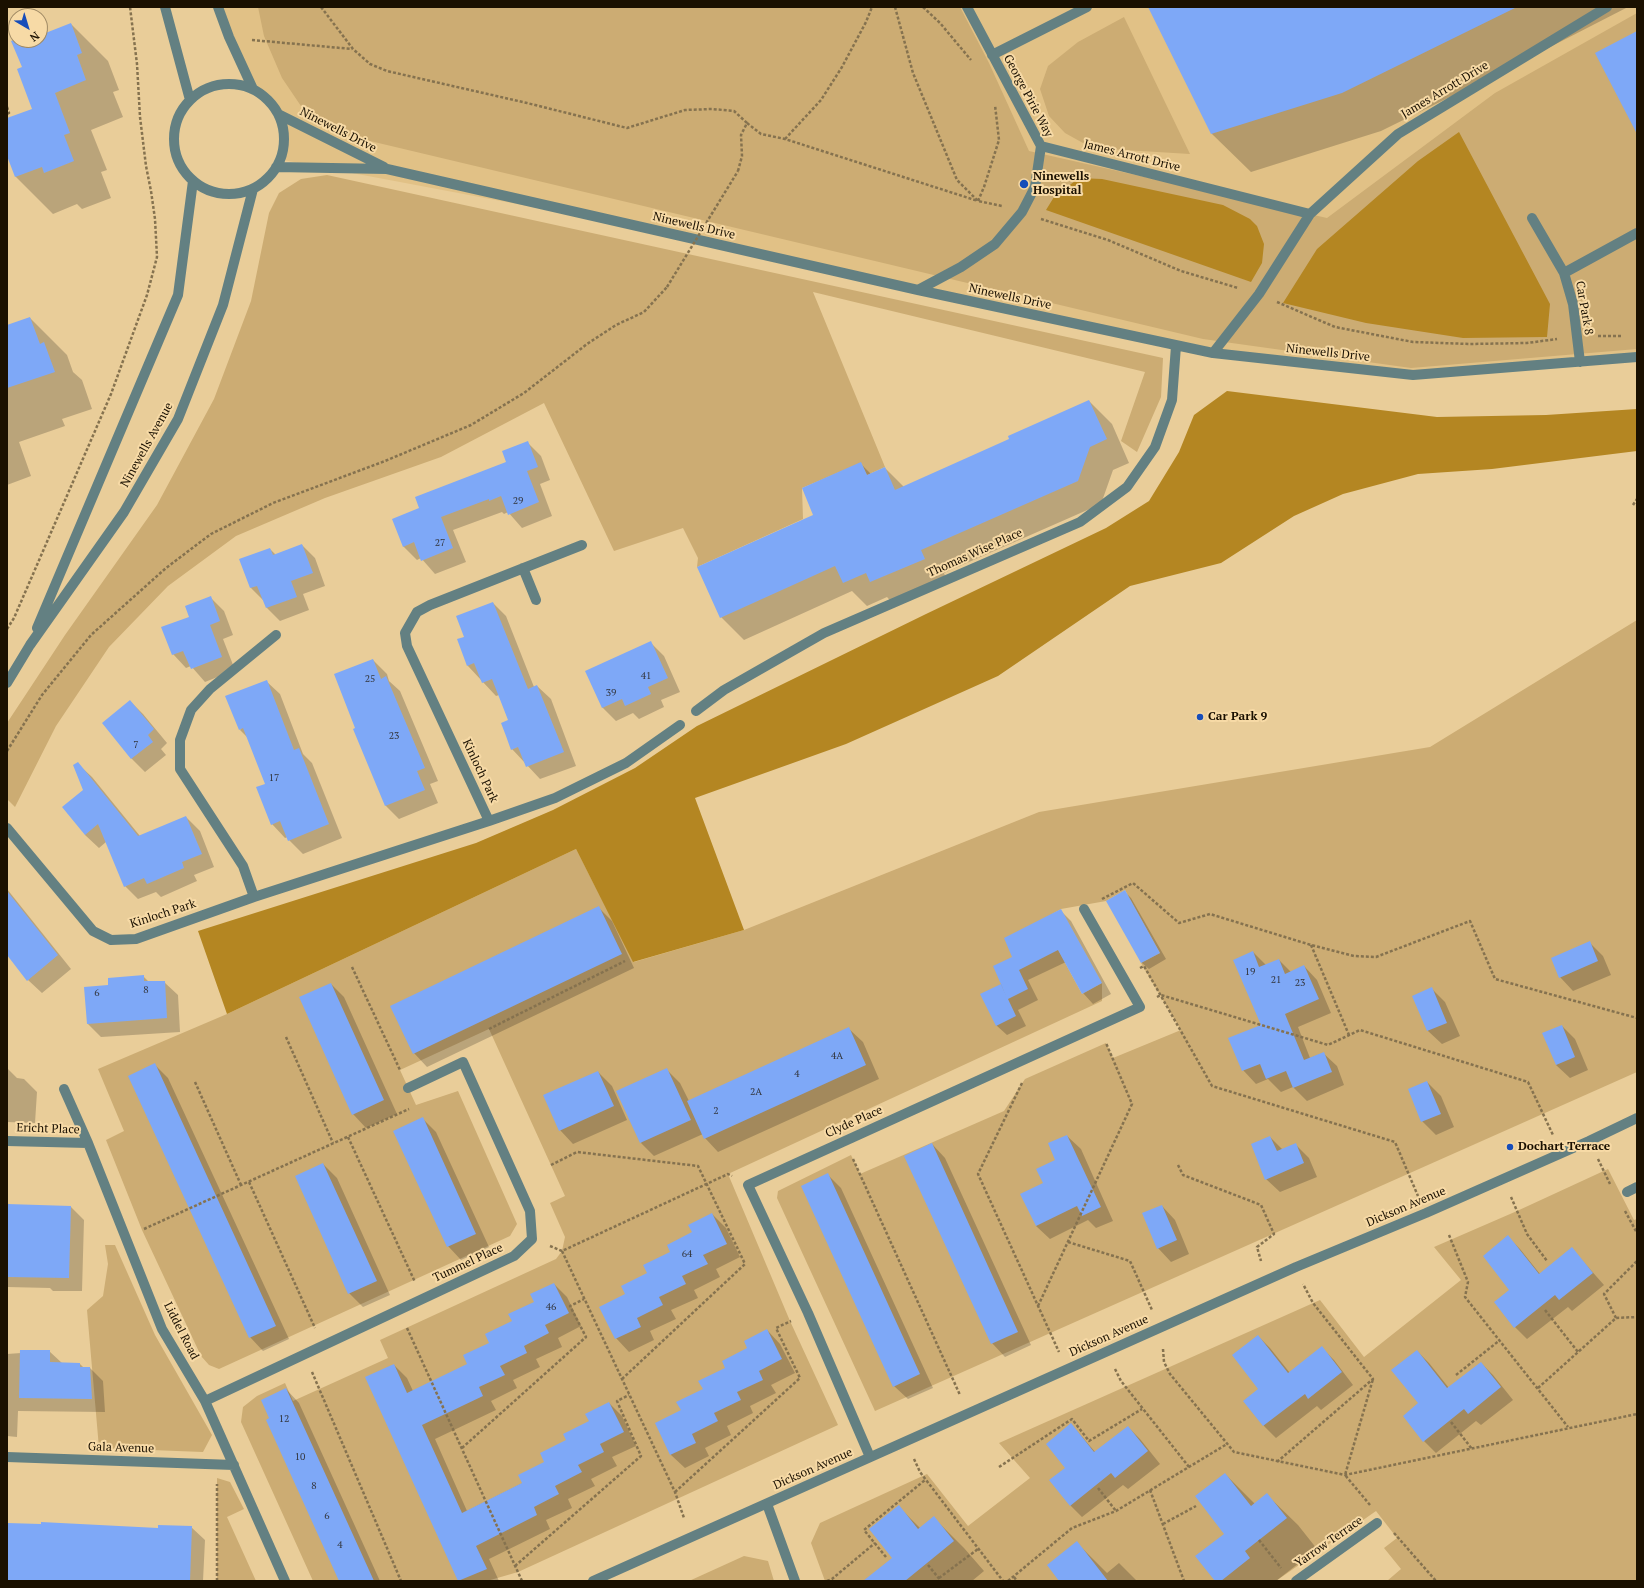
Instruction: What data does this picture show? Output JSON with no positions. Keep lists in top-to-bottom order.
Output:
{
  "streets": {
    "street": [
      "James Arrott Drive",
      "George Pirie Way",
      "Ninewells Drive",
      "Car Park 8",
      "Ninewells Avenue",
      "Thomas Wise Place",
      "Kinloch Park",
      "Clyde Place",
      "Ericht Place",
      "Dickson Avenue",
      "Tummel Place",
      "Liddel Road",
      "Gala Avenue",
      "Yarrow Terrace"
    ]
  },
  "crossings": [
    ["James Arrott Drive", "George Pirie Way"],
    ["James Arrott Drive", "Ninewells Drive"],
    ["George Pirie Way", "Ninewells Drive"],
    ["Ninewells Drive", "Car Park 8"],
    ["Ninewells Drive", "Ninewells Avenue"],
    ["Ninewells Drive", "Thomas Wise Place"],
    ["Ericht Place", "Liddel Road"],
    ["Tummel Place", "Liddel Road"],
    ["Liddel Road", "Gala Avenue"]
  ],
  "places": ["Ninewells Hospital", "Car Park 9", "Dochart Terrace"],
  "house_numbers": [
    "29",
    "27",
    "41",
    "25",
    "39",
    "23",
    "7",
    "17",
    "19",
    "21",
    "23",
    "8",
    "6",
    "4A",
    "4",
    "2A",
    "2",
    "64",
    "46",
    "12",
    "10",
    "8",
    "6",
    "4"
  ],
  "north": "bottom right"
}
